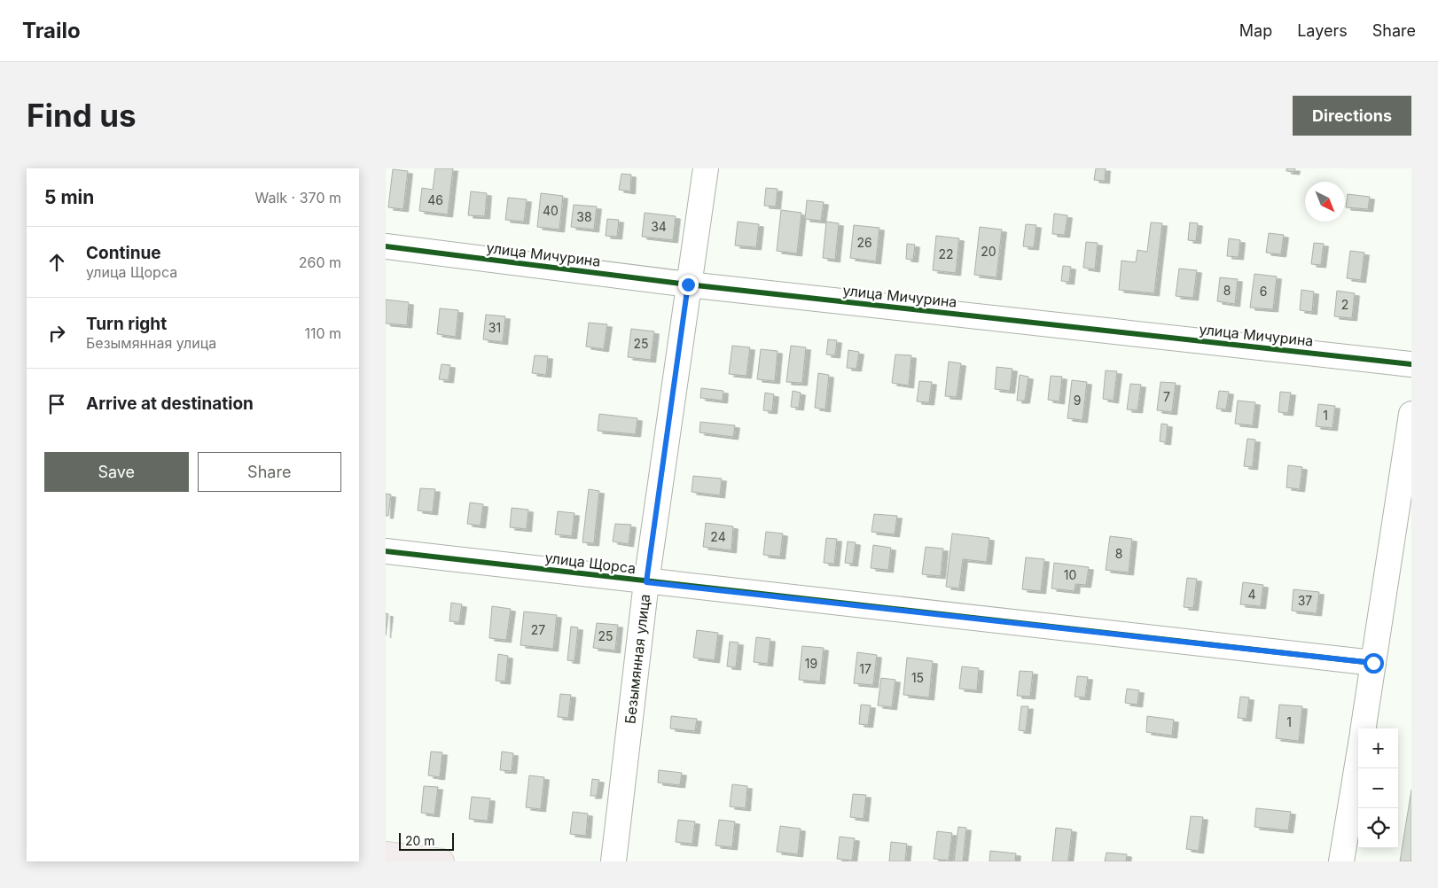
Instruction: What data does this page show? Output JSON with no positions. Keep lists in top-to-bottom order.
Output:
{
  "streets": {
    "street": ["улица Мичурина", "улица Щорса", "Безымянная улица"]
  },
  "crossings": [
    ["улица Мичурина", "Безымянная улица"],
    ["улица Щорса", "Безымянная улица"]
  ],
  "house_numbers": [
    "46",
    "40",
    "38",
    "34",
    "26",
    "20",
    "22",
    "8",
    "6",
    "2",
    "31",
    "25",
    "7",
    "9",
    "1",
    "24",
    "8",
    "10",
    "4",
    "37",
    "27",
    "25",
    "19",
    "17",
    "15",
    "1"
  ],
  "scale_bar": "20 m",
  "north": "bottom right",
  "page": {
    "header": "Trailo",
    "nav": ["Map", "Layers", "Share"],
    "buttons": [
      "Directions",
      ["Save", "Share"]
    ],
    "title": "Find us",
    "heading": ["5 min", "Walk · 370 m"],
    "list": [
      ["Continue", "улица Щорса", "260 m"],
      ["Turn right", "Безымянная улица", "110 m"],
      "Arrive at destination"
    ],
    "map_buttons": ["+", "−"],
    "scale": "20 m"
  }
}
